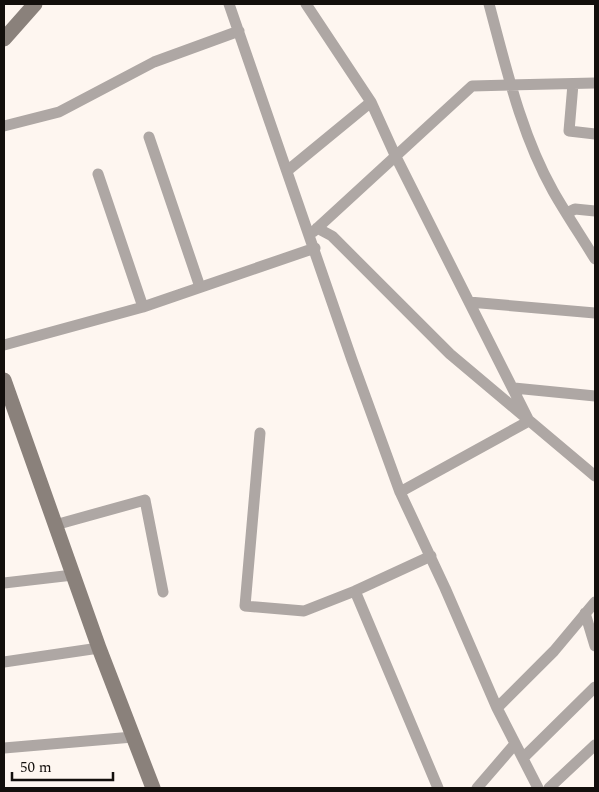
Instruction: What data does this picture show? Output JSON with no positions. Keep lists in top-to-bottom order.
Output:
{
  "scale_bar": "50 m"
}
